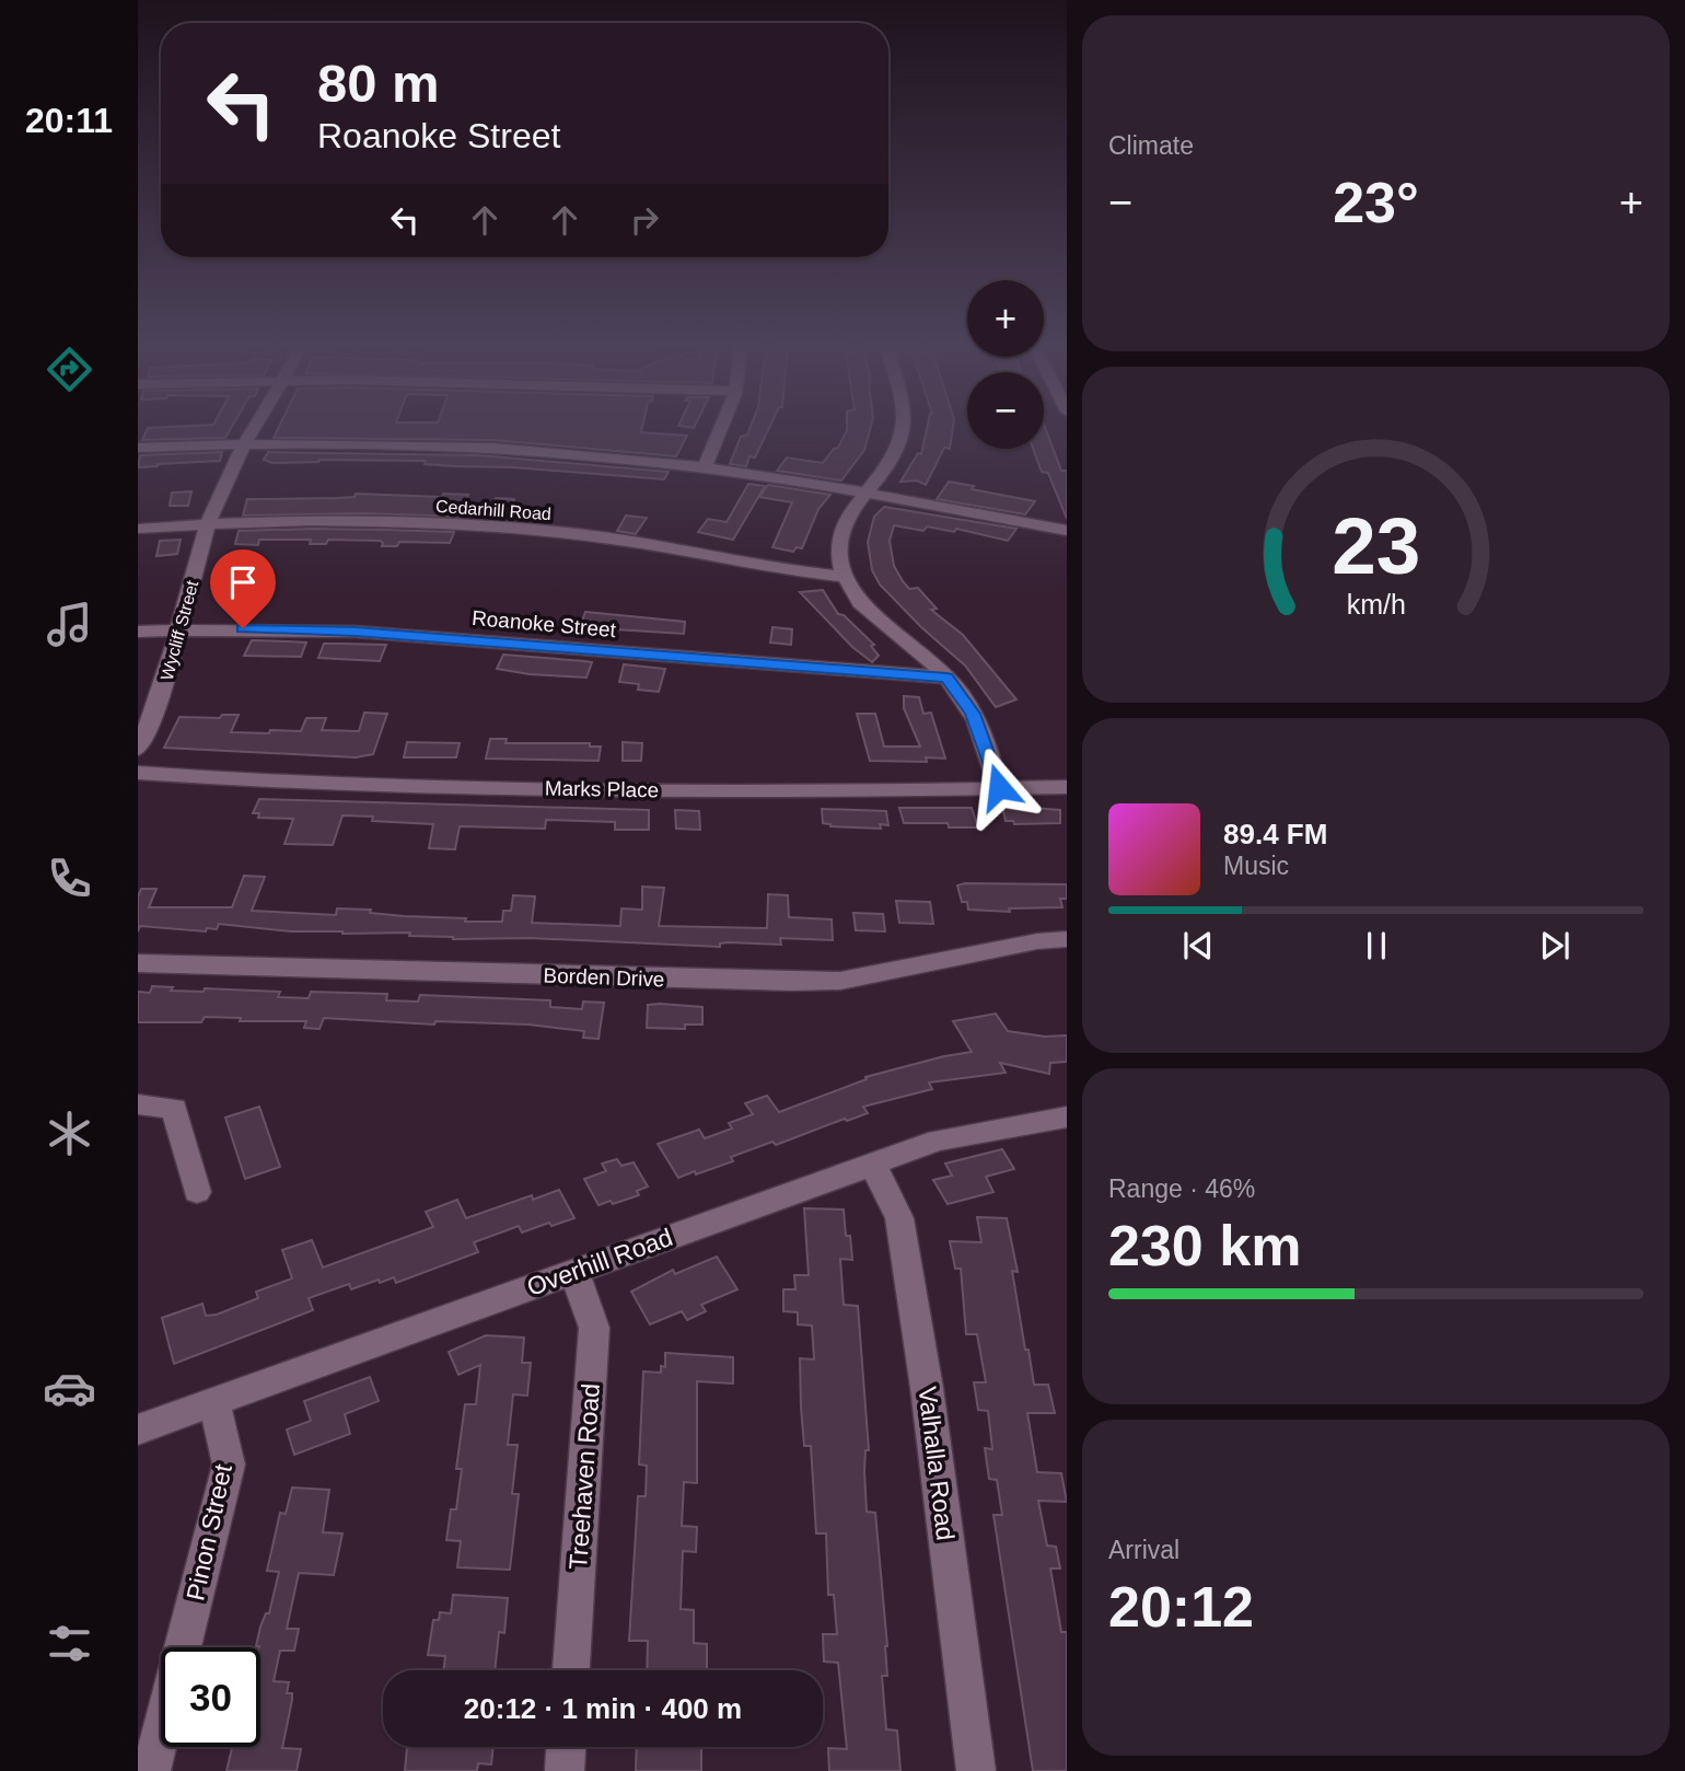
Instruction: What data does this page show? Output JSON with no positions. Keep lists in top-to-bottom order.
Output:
{
  "streets": {
    "street": [
      "Cedarhill Road",
      "Roanoke Street",
      "Wycliff Street",
      "Marks Place",
      "Borden Drive",
      "Overhill Road",
      "Valhalla Road",
      "Treehaven Road",
      "Pinon Street"
    ]
  },
  "crossings": [
    ["Cedarhill Road", "Wycliff Street"],
    ["Roanoke Street", "Wycliff Street"],
    ["Overhill Road", "Valhalla Road"],
    ["Overhill Road", "Treehaven Road"],
    ["Overhill Road", "Pinon Street"]
  ],
  "page": {
    "tabs": "20:11",
    "tile": [
      "Climate",
      ["Range · 46%", "230 km"],
      ["Arrival", "20:12"]
    ],
    "turn": ["80 m", "Roanoke Street"],
    "heat": ["−", "23°", "+"],
    "map_buttons": ["+", "−"],
    "song": ["89.4 FM", "Music"],
    "limit": "30",
    "trip": "20:12 · 1 min · 400 m",
    "gauge": ["23", "km/h"]
  }
}
